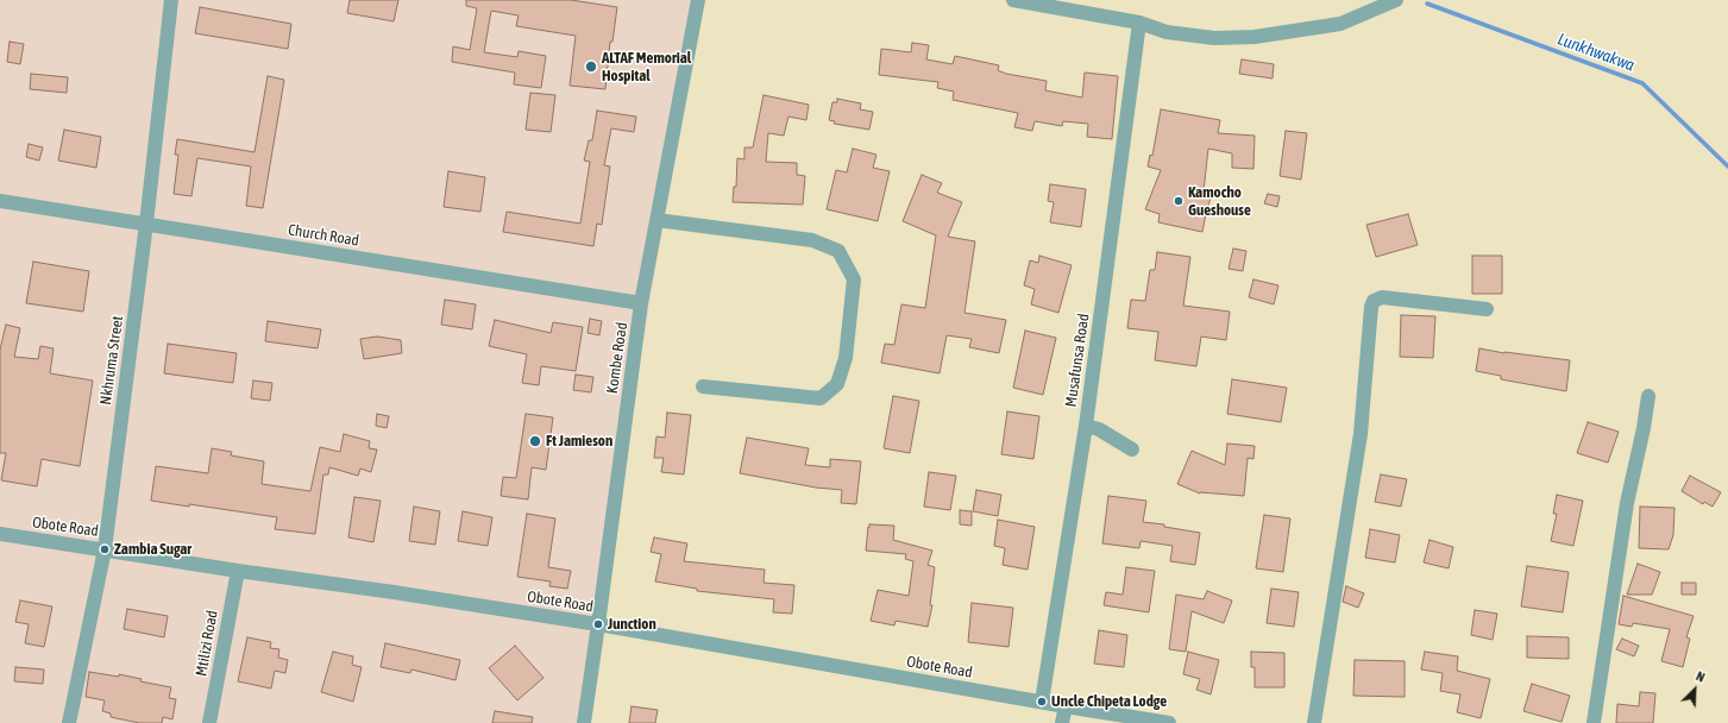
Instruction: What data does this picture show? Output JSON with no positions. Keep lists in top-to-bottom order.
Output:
{
  "streets": {
    "street": [
      "Church Road",
      "Kombe Road",
      "Nkhruma Street",
      "Musafunsa Road",
      "Obote Road",
      "Mtilizi Road"
    ]
  },
  "crossings": [
    ["Church Road", "Kombe Road"],
    ["Church Road", "Nkhruma Street"],
    ["Kombe Road", "Obote Road"],
    ["Nkhruma Street", "Obote Road"],
    ["Musafunsa Road", "Obote Road"],
    ["Obote Road", "Mtilizi Road"]
  ],
  "water": ["Lunkhwakwa"],
  "places": [
    "ALTAF Memorial Hospital",
    "Kamocho Gueshouse",
    "Ft Jamieson",
    "Zambia Sugar",
    "Junction",
    "Uncle Chipeta Lodge"
  ],
  "north": "top right"
}
